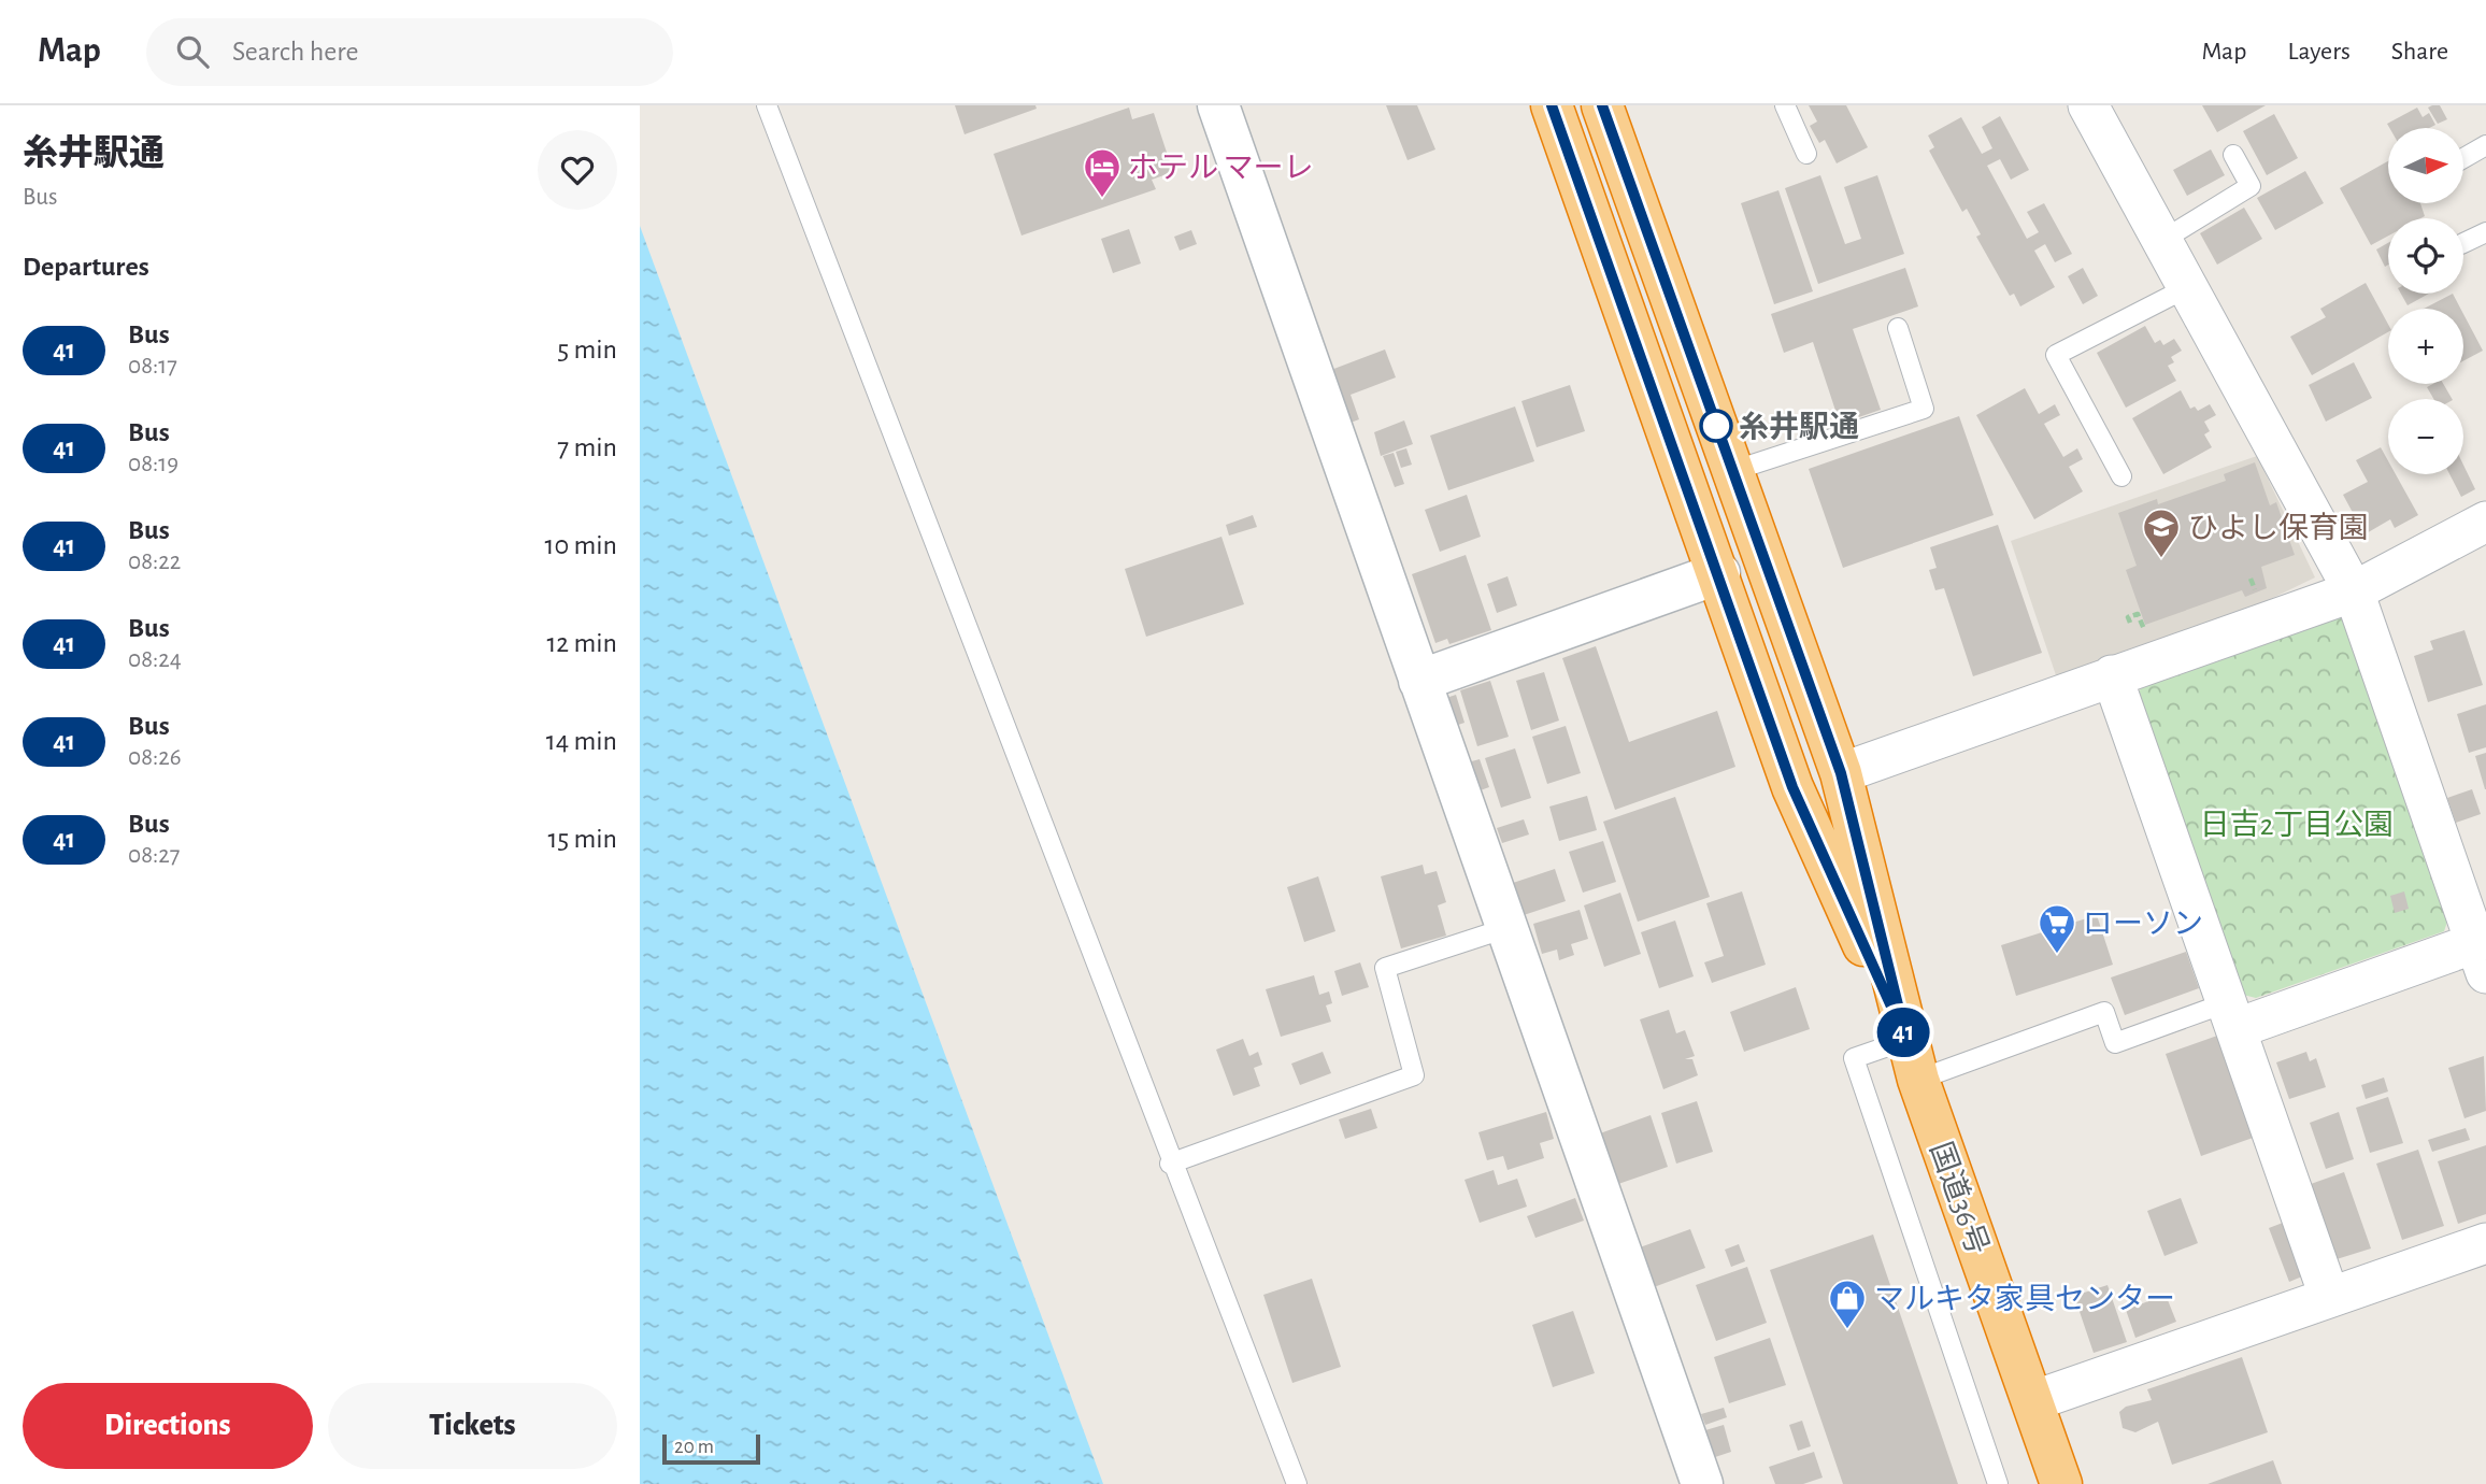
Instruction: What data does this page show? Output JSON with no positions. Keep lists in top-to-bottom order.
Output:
{
  "streets": {
    "highway": ["国道36号"]
  },
  "parks": ["日吉2丁目公園"],
  "places": {
    "hotel": ["ホテル マーレ"],
    "other": ["糸井駅通"],
    "school or university": ["ひよし保育園"],
    "supermarket": ["ローソン"],
    "shop": ["マルキタ家具センター"]
  },
  "lines": ["bus line 41"],
  "scale_bar": "20 m",
  "north": "right",
  "page": {
    "header": "Map",
    "search": "Search here",
    "nav": ["Map", "Layers", "Share"],
    "heading": [
      ["糸井駅通", "Bus"],
      "Departures"
    ],
    "on_map": "41",
    "map_buttons": ["+", "−"],
    "list": [
      {
        "mark": "41",
        "name": "Bus",
        "note": "08:17",
        "value": "5 min"
      },
      {
        "mark": "41",
        "name": "Bus",
        "note": "08:19",
        "value": "7 min"
      },
      {
        "mark": "41",
        "name": "Bus",
        "note": "08:22",
        "value": "10 min"
      },
      {
        "mark": "41",
        "name": "Bus",
        "note": "08:24",
        "value": "12 min"
      },
      {
        "mark": "41",
        "name": "Bus",
        "note": "08:26",
        "value": "14 min"
      },
      {
        "mark": "41",
        "name": "Bus",
        "note": "08:27",
        "value": "15 min"
      }
    ],
    "buttons": ["Directions", "Tickets"],
    "scale": "20 m"
  }
}
